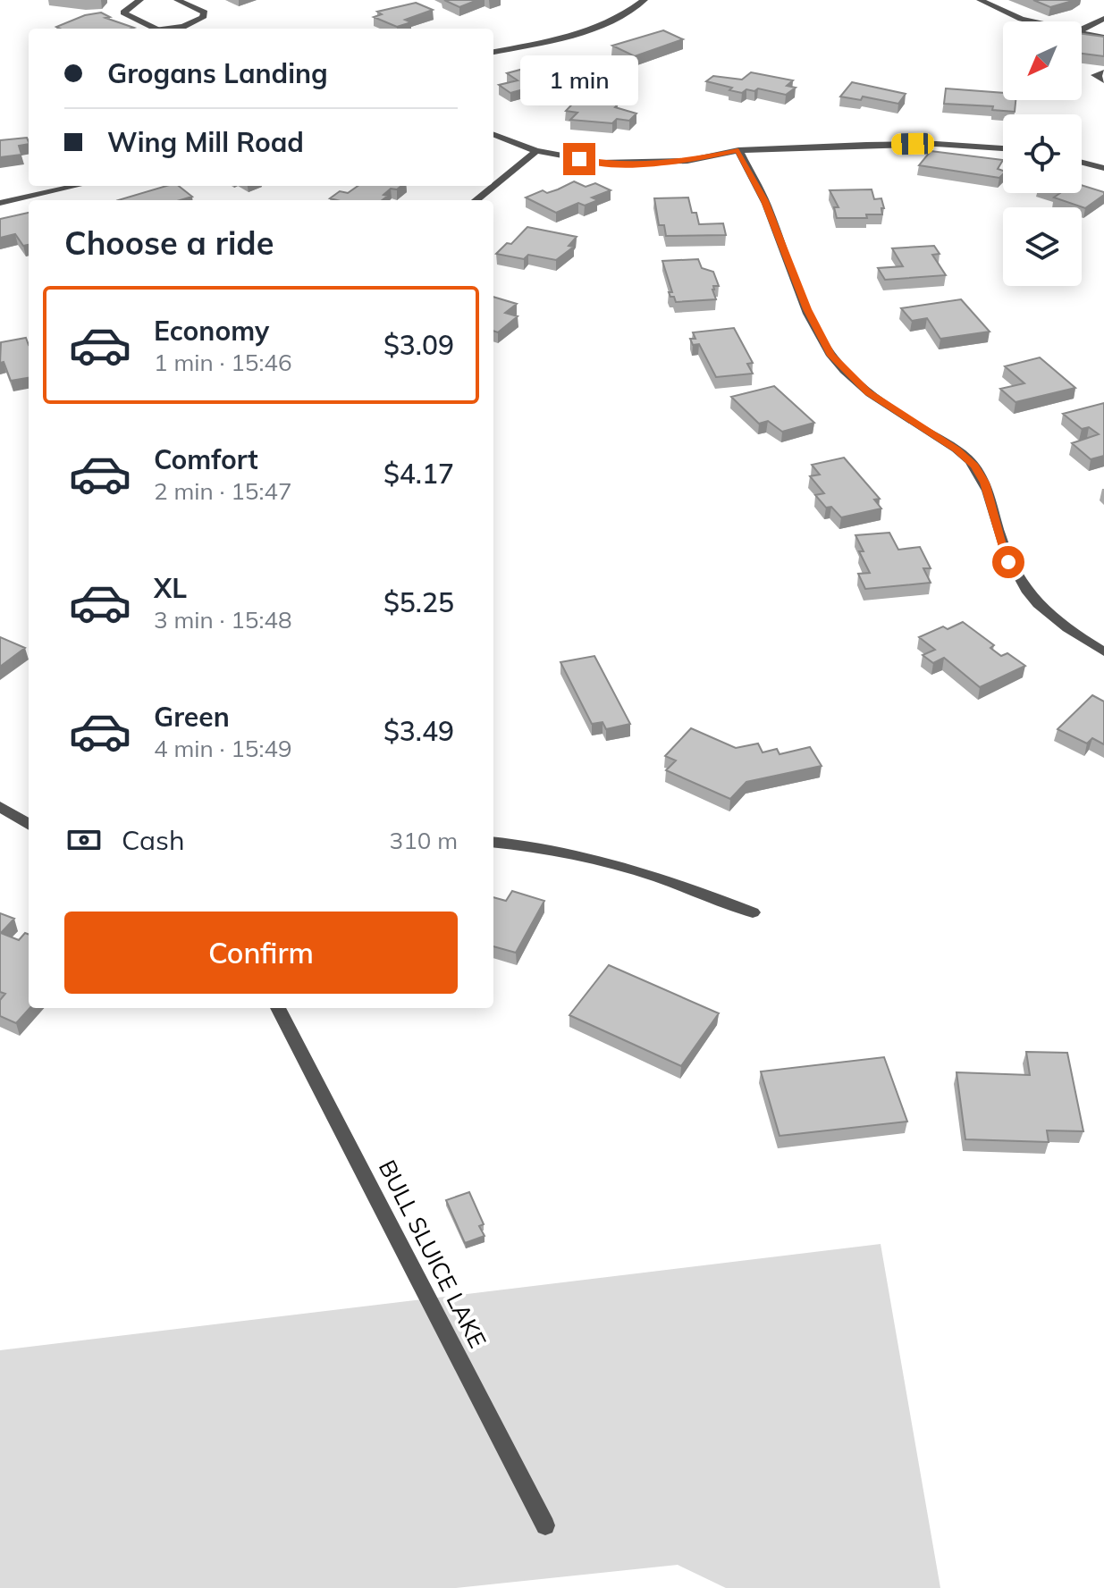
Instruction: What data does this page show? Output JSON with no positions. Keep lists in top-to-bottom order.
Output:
{
  "streets": {
    "street": ["BULL SLUICE LAKE"]
  },
  "north": "bottom left",
  "page": {
    "banner": ["Grogans Landing", "Wing Mill Road"],
    "bubble": "1 min",
    "heading": "Choose a ride",
    "list": [
      {
        "name": "Economy",
        "note": "1 min · 15:46",
        "value": "$3.09"
      },
      {
        "name": "Comfort",
        "note": "2 min · 15:47",
        "value": "$4.17"
      },
      {
        "name": "XL",
        "note": "3 min · 15:48",
        "value": "$5.25"
      },
      {
        "name": "Green",
        "note": "4 min · 15:49",
        "value": "$3.49"
      }
    ],
    "pay": ["Cash", "310 m"],
    "buttons": "Confirm"
  }
}
